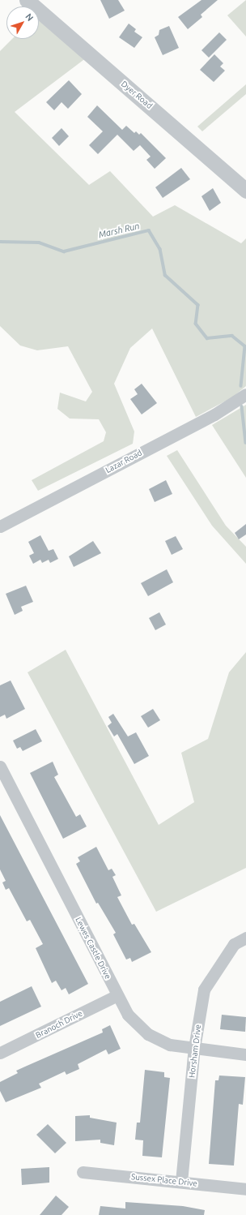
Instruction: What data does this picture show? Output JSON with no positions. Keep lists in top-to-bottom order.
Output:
{
  "streets": {
    "street": [
      "Dyer Road",
      "Lazar Road",
      "Lewes Castle Drive",
      "Branoch Drive",
      "Horsham Drive",
      "Sussex Place Drive"
    ]
  },
  "crossings": [
    ["Lewes Castle Drive", "Branoch Drive"],
    ["Lewes Castle Drive", "Horsham Drive"],
    ["Horsham Drive", "Sussex Place Drive"]
  ],
  "water": ["Marsh Run"],
  "north": "top right"
}
